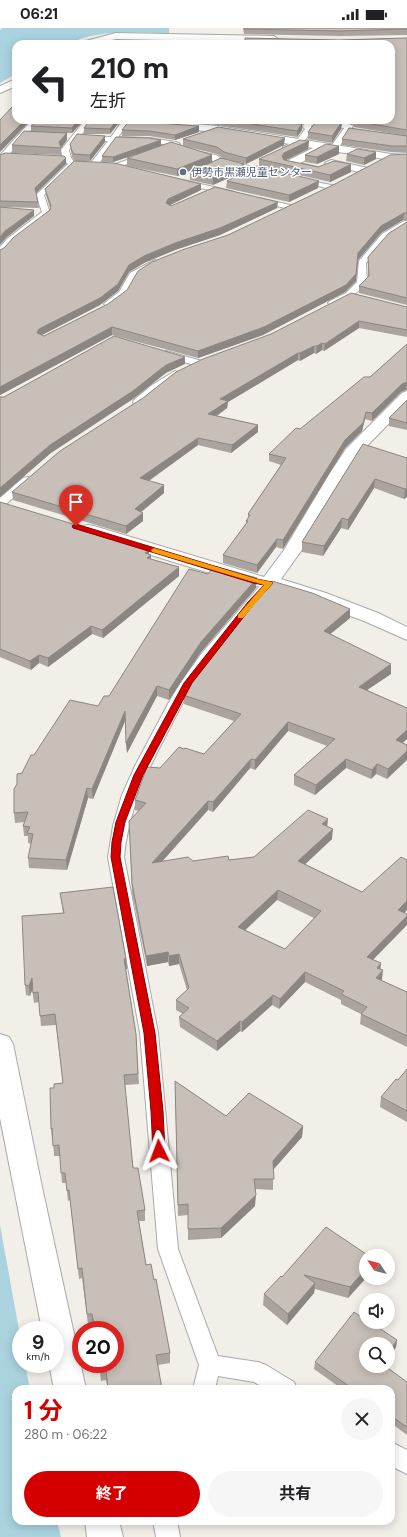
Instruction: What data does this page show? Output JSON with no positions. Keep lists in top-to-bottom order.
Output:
{
  "places": ["伊勢市黒瀬児童センター"],
  "north": "top left",
  "page": {
    "status": "06:21",
    "turn": ["210 m", "左折"],
    "speed": "9 km/h",
    "limit": "20",
    "heading": ["1 分", "280 m · 06:22"],
    "buttons": ["終了", "共有"]
  }
}
